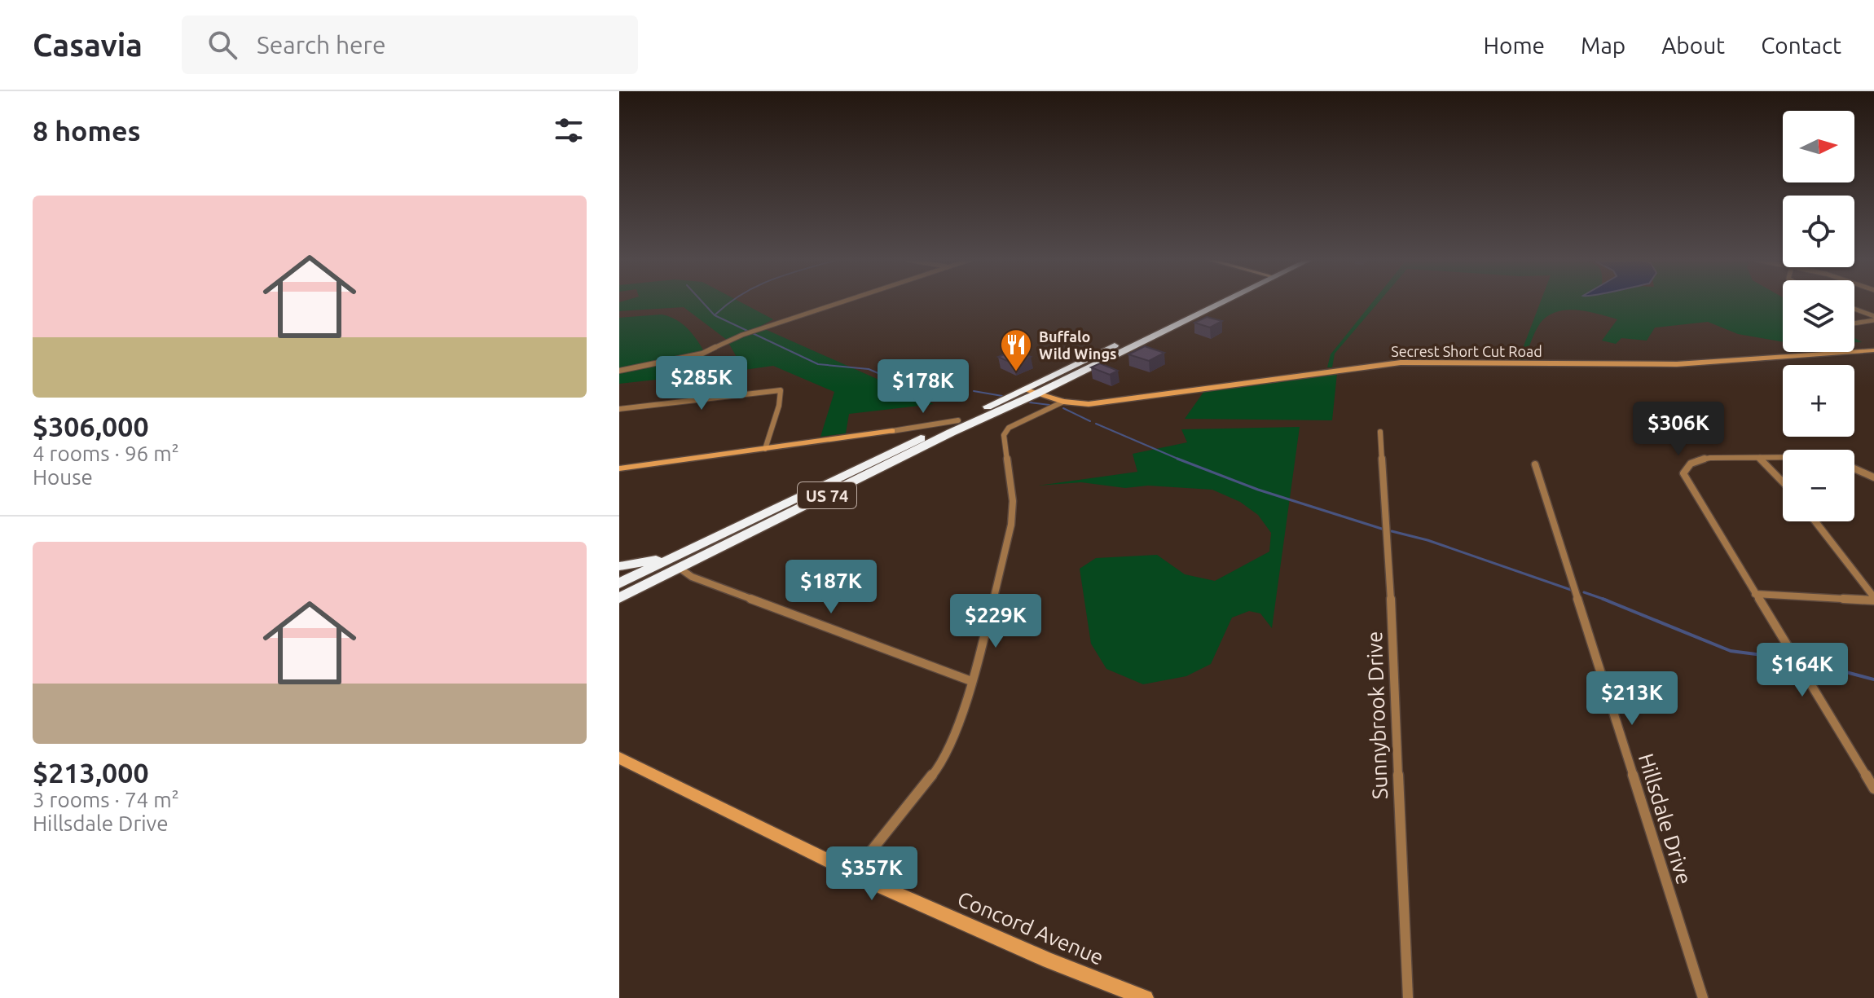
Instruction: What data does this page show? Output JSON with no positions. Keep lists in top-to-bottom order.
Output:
{
  "streets": {
    "highway": ["US 74"],
    "main road": ["Secrest Short Cut Road", "Concord Avenue"],
    "street": ["Sunnybrook Drive", "Hillsdale Drive"]
  },
  "crossings": [
    ["Secrest Short Cut Road", "US 74"]
  ],
  "places": {
    "restaurant": ["Buffalo Wild Wings"]
  },
  "north": "right",
  "page": {
    "header": "Casavia",
    "search": "Search here",
    "nav": [
      "Home",
      "Map",
      "About",
      "Contact"
    ],
    "heading": "8 homes",
    "map_buttons": ["+", "−"],
    "list": [
      {
        "name": "$306,000",
        "note": "4 rooms · 96 m² · House"
      },
      {
        "name": "$213,000",
        "note": "3 rooms · 74 m² · Hillsdale Drive"
      }
    ],
    "price": [
      "$285K",
      "$178K",
      "$306K",
      "$187K",
      "$229K",
      "$164K",
      "$213K",
      "$357K"
    ]
  }
}
